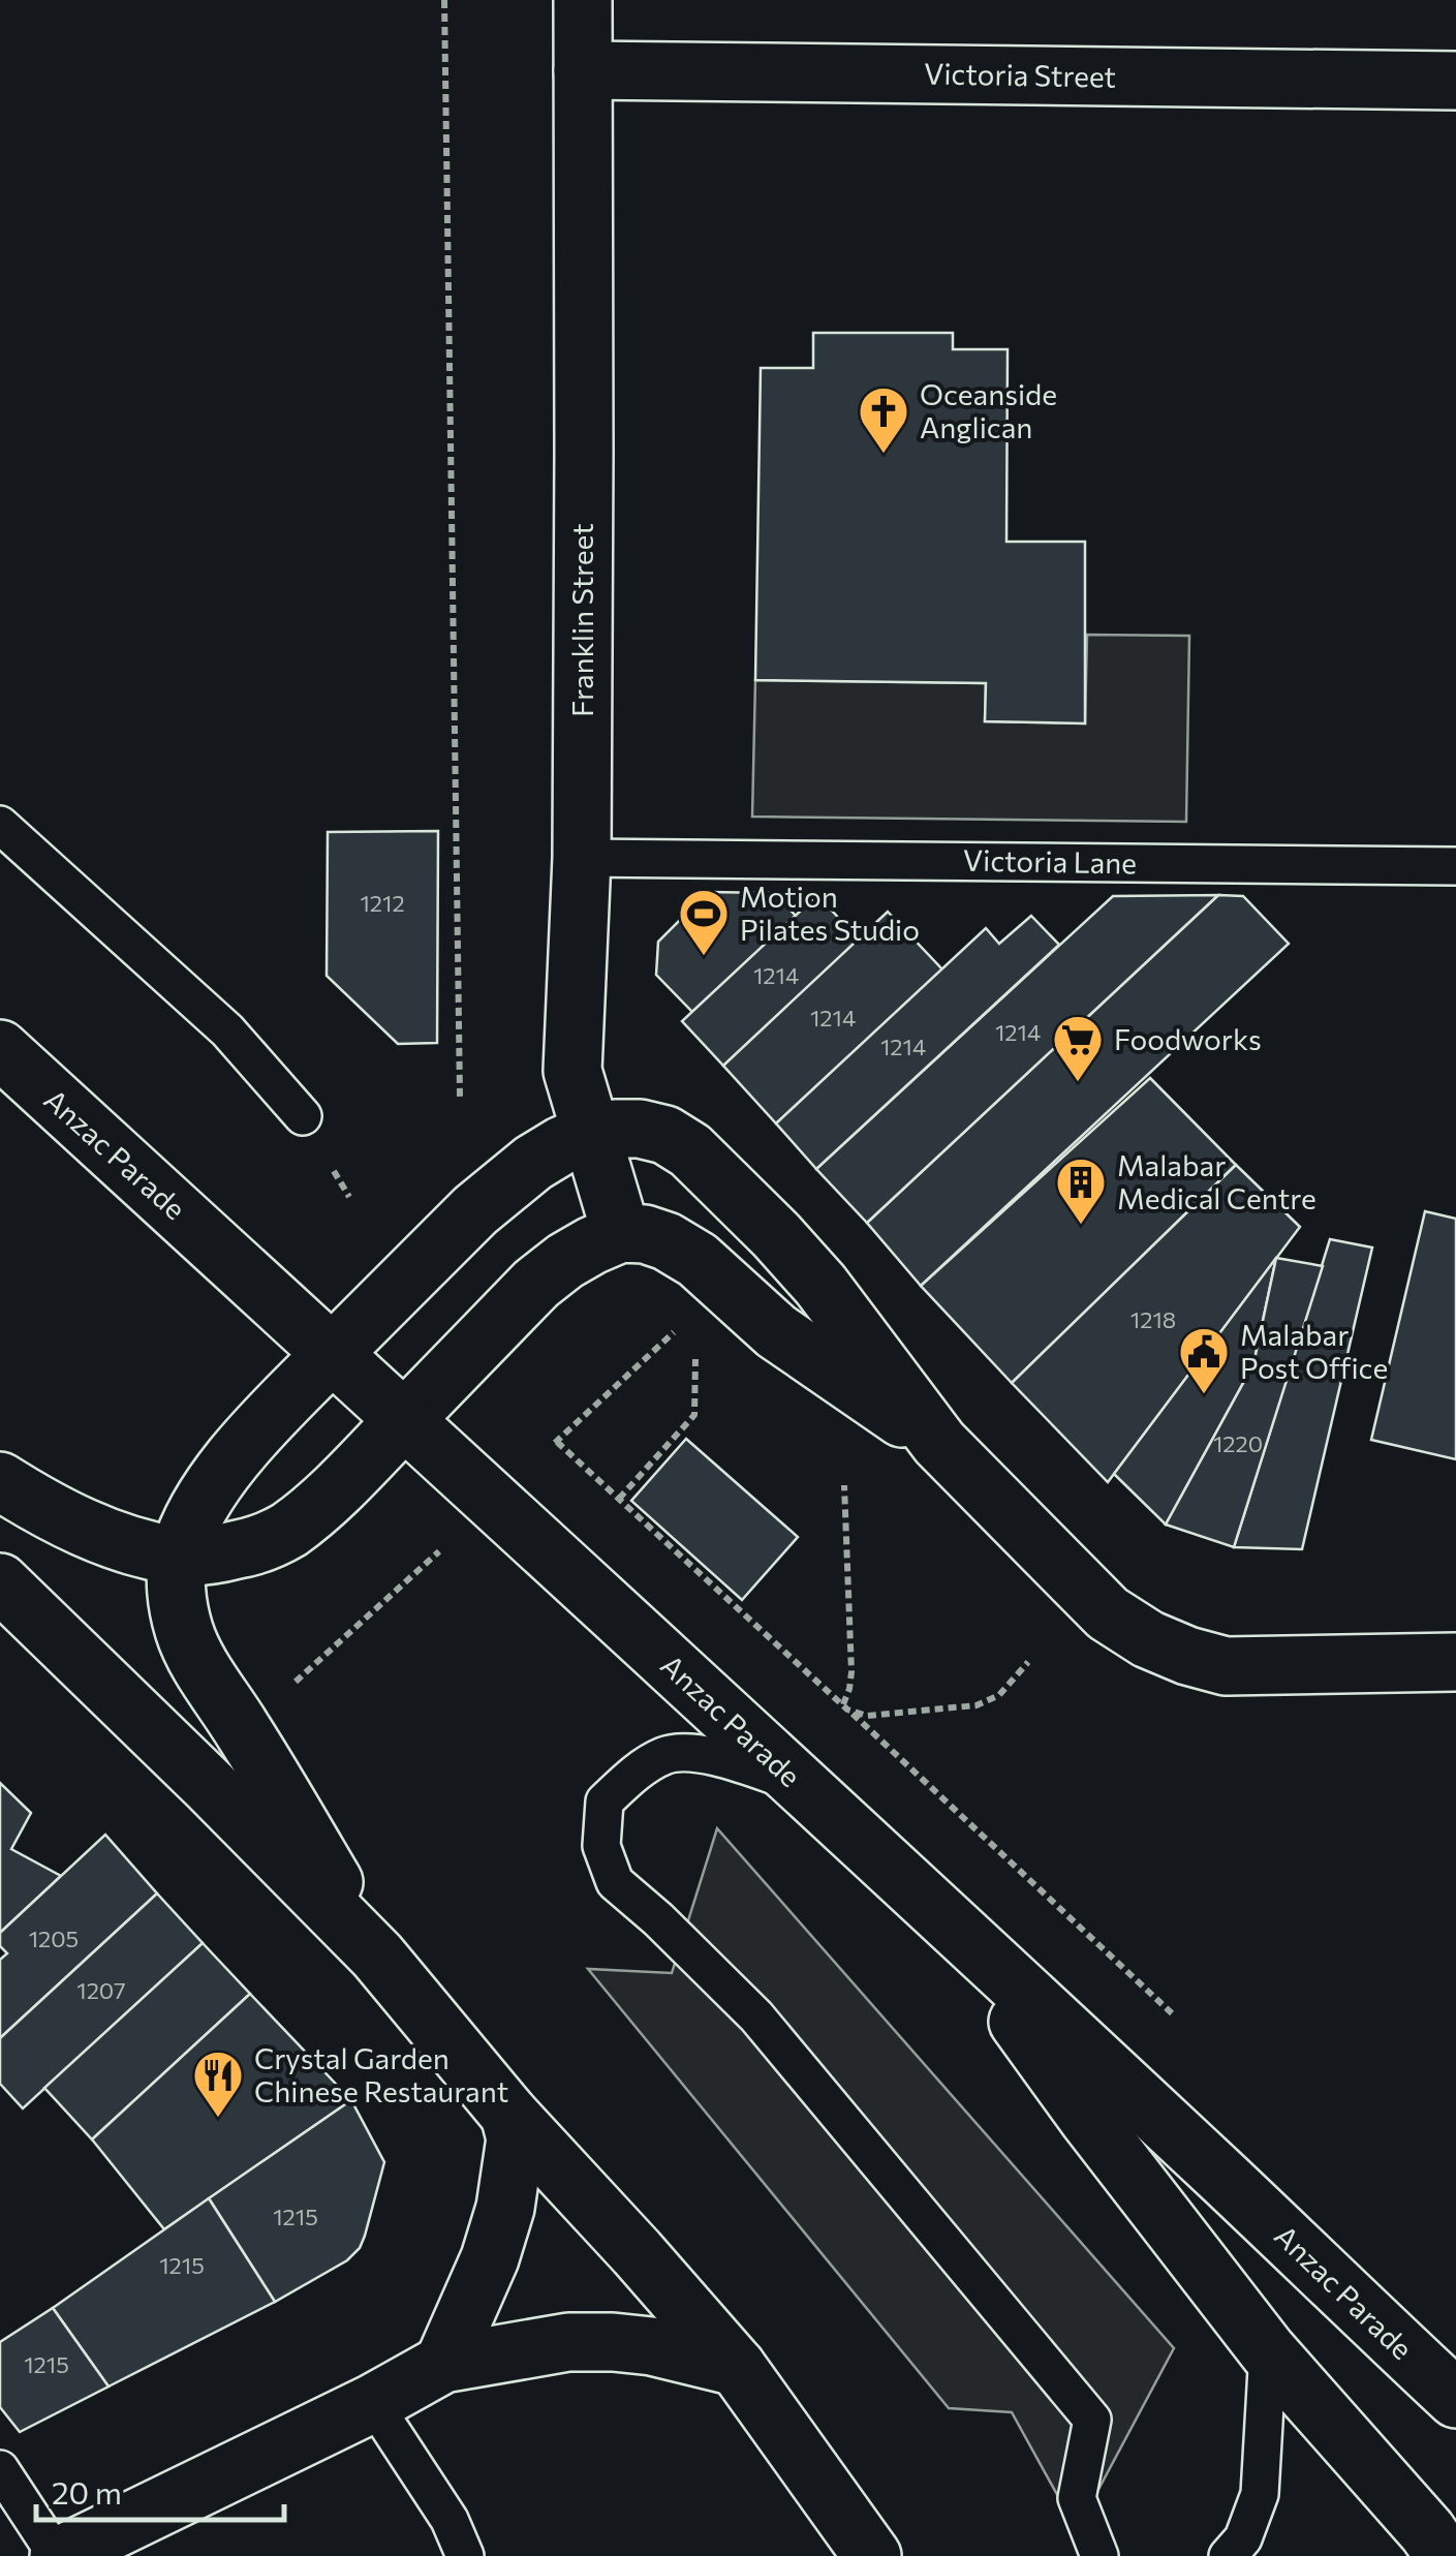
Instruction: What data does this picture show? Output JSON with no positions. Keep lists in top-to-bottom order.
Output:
{
  "streets": {
    "main road": ["Victoria Street", "Franklin Street", "Anzac Parade"],
    "lane": ["Victoria Lane"]
  },
  "crossings": [
    ["Victoria Street", "Franklin Street"],
    ["Franklin Street", "Victoria Lane"]
  ],
  "places": {
    "church": ["Oceanside Anglican"],
    "sports": ["Motion Pilates Studio"],
    "supermarket": ["Foodworks"],
    "building": ["Malabar Medical Centre"],
    "public building": ["Malabar Post Office"],
    "restaurant": ["Crystal Garden Chinese Restaurant"]
  },
  "house_numbers": [
    "1212",
    "1214",
    "1214",
    "1214",
    "1214",
    "1218",
    "1220",
    "1205",
    "1207",
    "1215",
    "1215",
    "1215"
  ],
  "scale_bar": "20 m"
}
